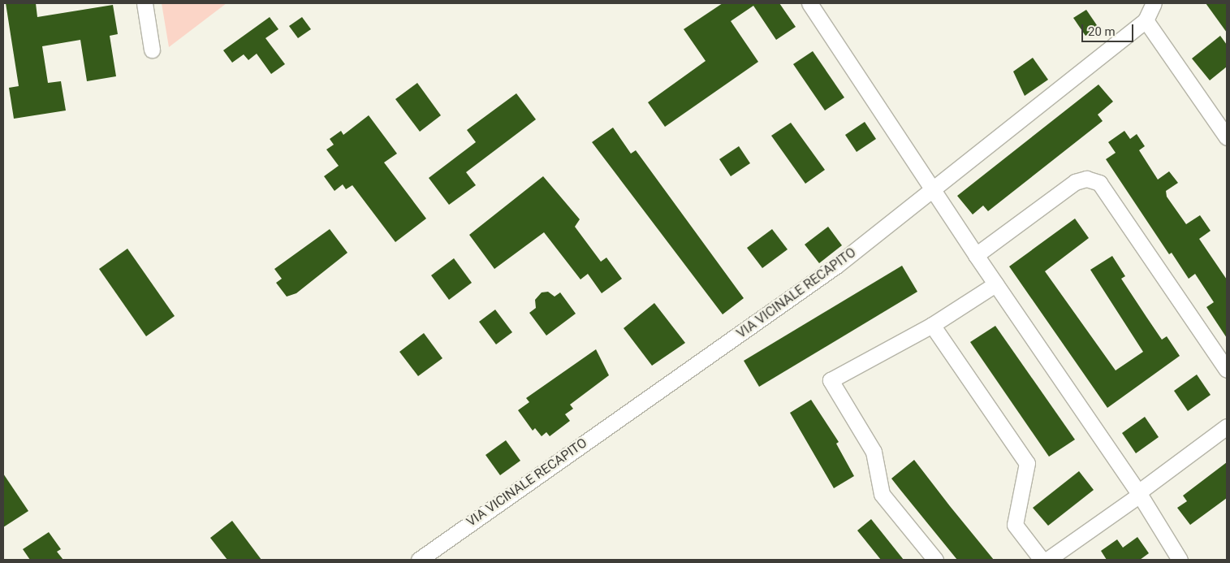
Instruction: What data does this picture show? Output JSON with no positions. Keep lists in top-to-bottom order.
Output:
{
  "streets": {
    "street": ["VIA VICINALE RECAPITO"]
  },
  "scale_bar": "20 m"
}
